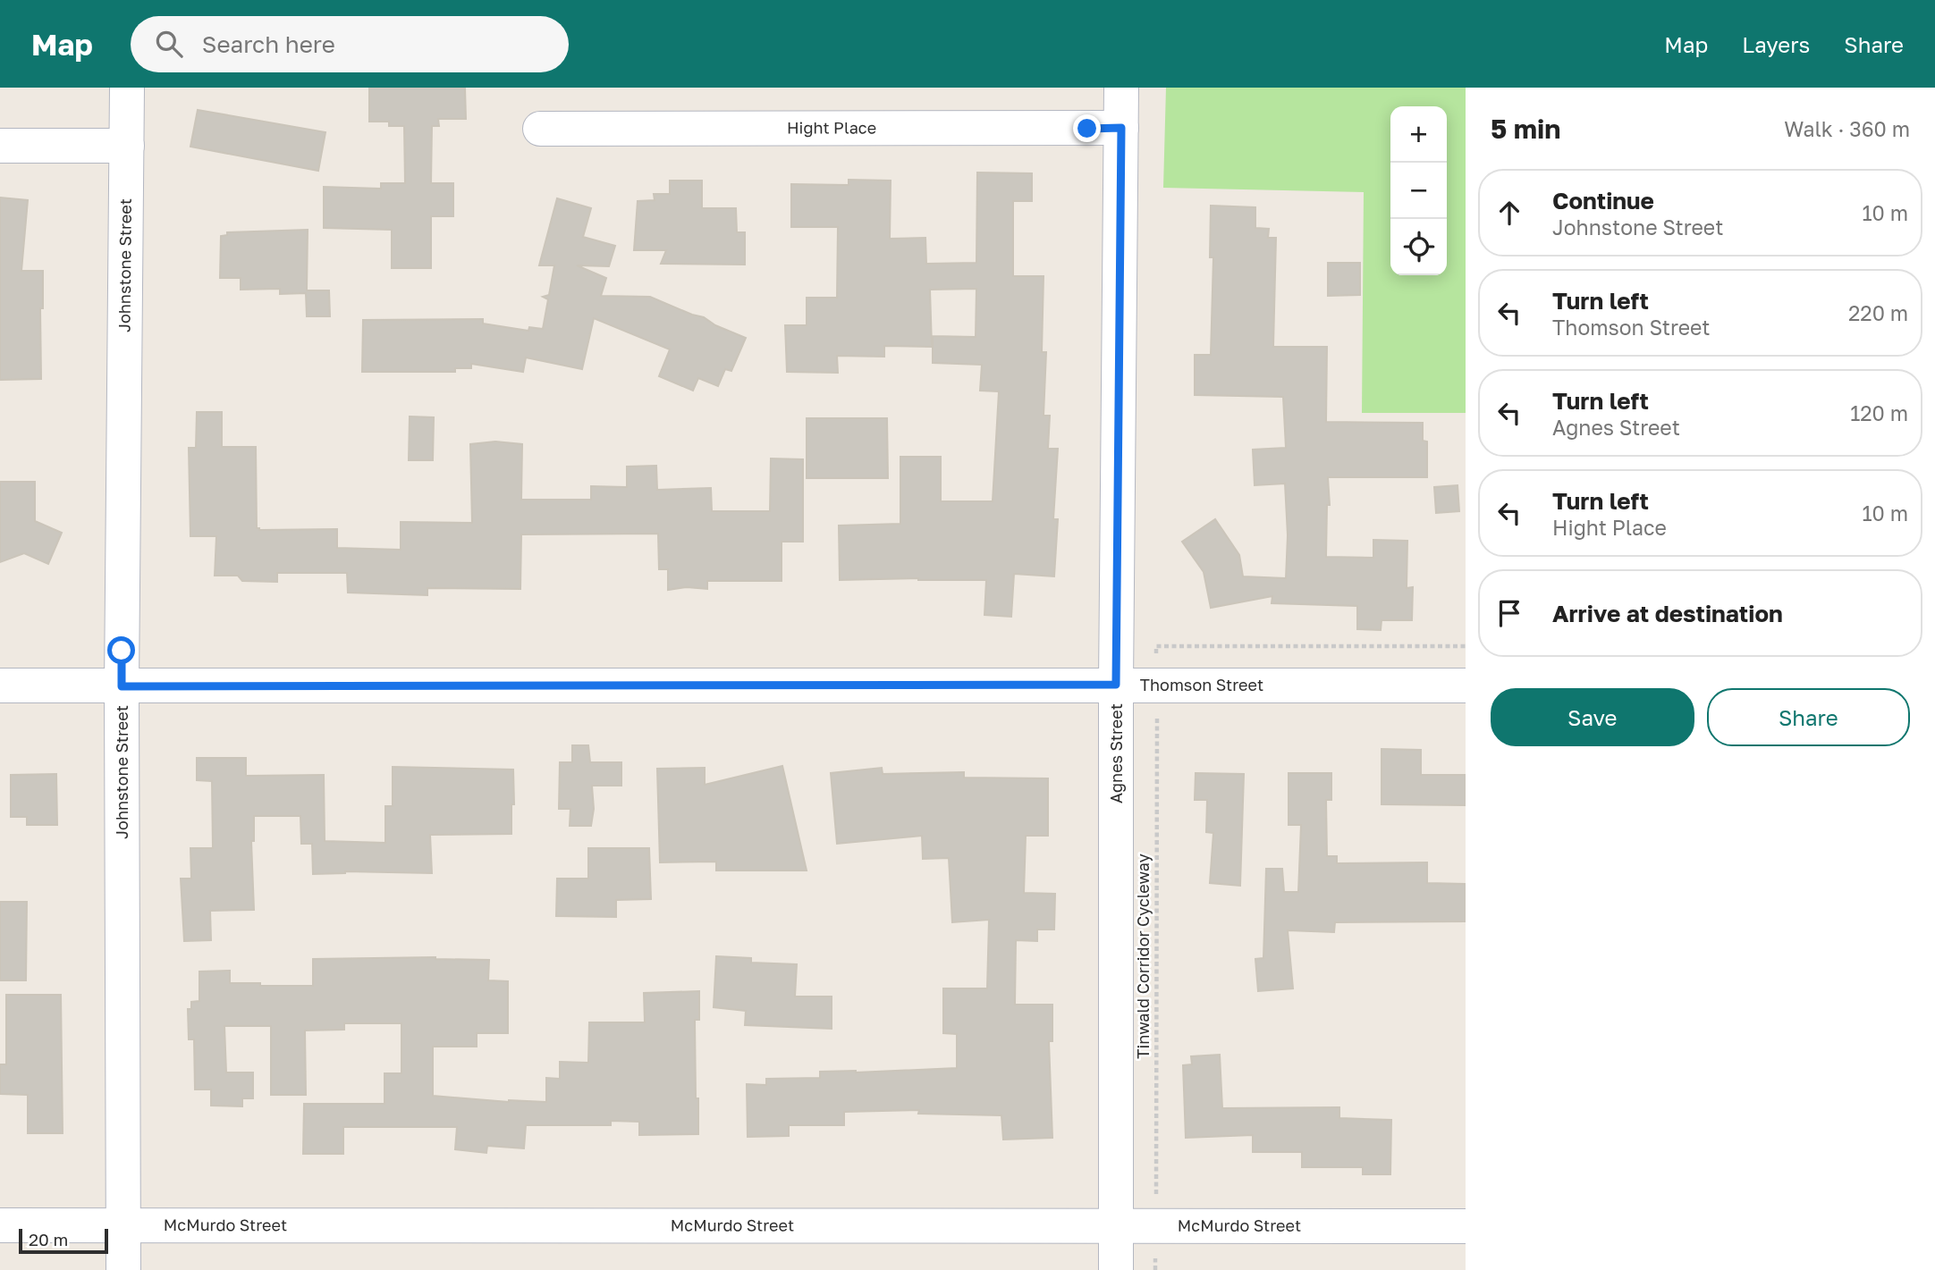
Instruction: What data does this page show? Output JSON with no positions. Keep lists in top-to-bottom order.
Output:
{
  "streets": {
    "street": [
      "Hight Place",
      "Johnstone Street",
      "Thomson Street",
      "Agnes Street",
      "McMurdo Street"
    ],
    "path": ["Tinwald Corridor Cycleway"]
  },
  "crossings": [
    ["Hight Place", "Agnes Street"],
    ["Johnstone Street", "Thomson Street"],
    ["Johnstone Street", "McMurdo Street"],
    ["Thomson Street", "Agnes Street"],
    ["Agnes Street", "McMurdo Street"]
  ],
  "scale_bar": "20 m",
  "page": {
    "header": "Map",
    "search": "Search here",
    "nav": ["Map", "Layers", "Share"],
    "heading": ["5 min", "Walk · 360 m"],
    "map_buttons": ["+", "−"],
    "list": [
      ["Continue", "Johnstone Street", "10 m"],
      ["Turn left", "Thomson Street", "220 m"],
      ["Turn left", "Agnes Street", "120 m"],
      ["Turn left", "Hight Place", "10 m"],
      "Arrive at destination"
    ],
    "buttons": ["Save", "Share"],
    "scale": "20 m"
  }
}
